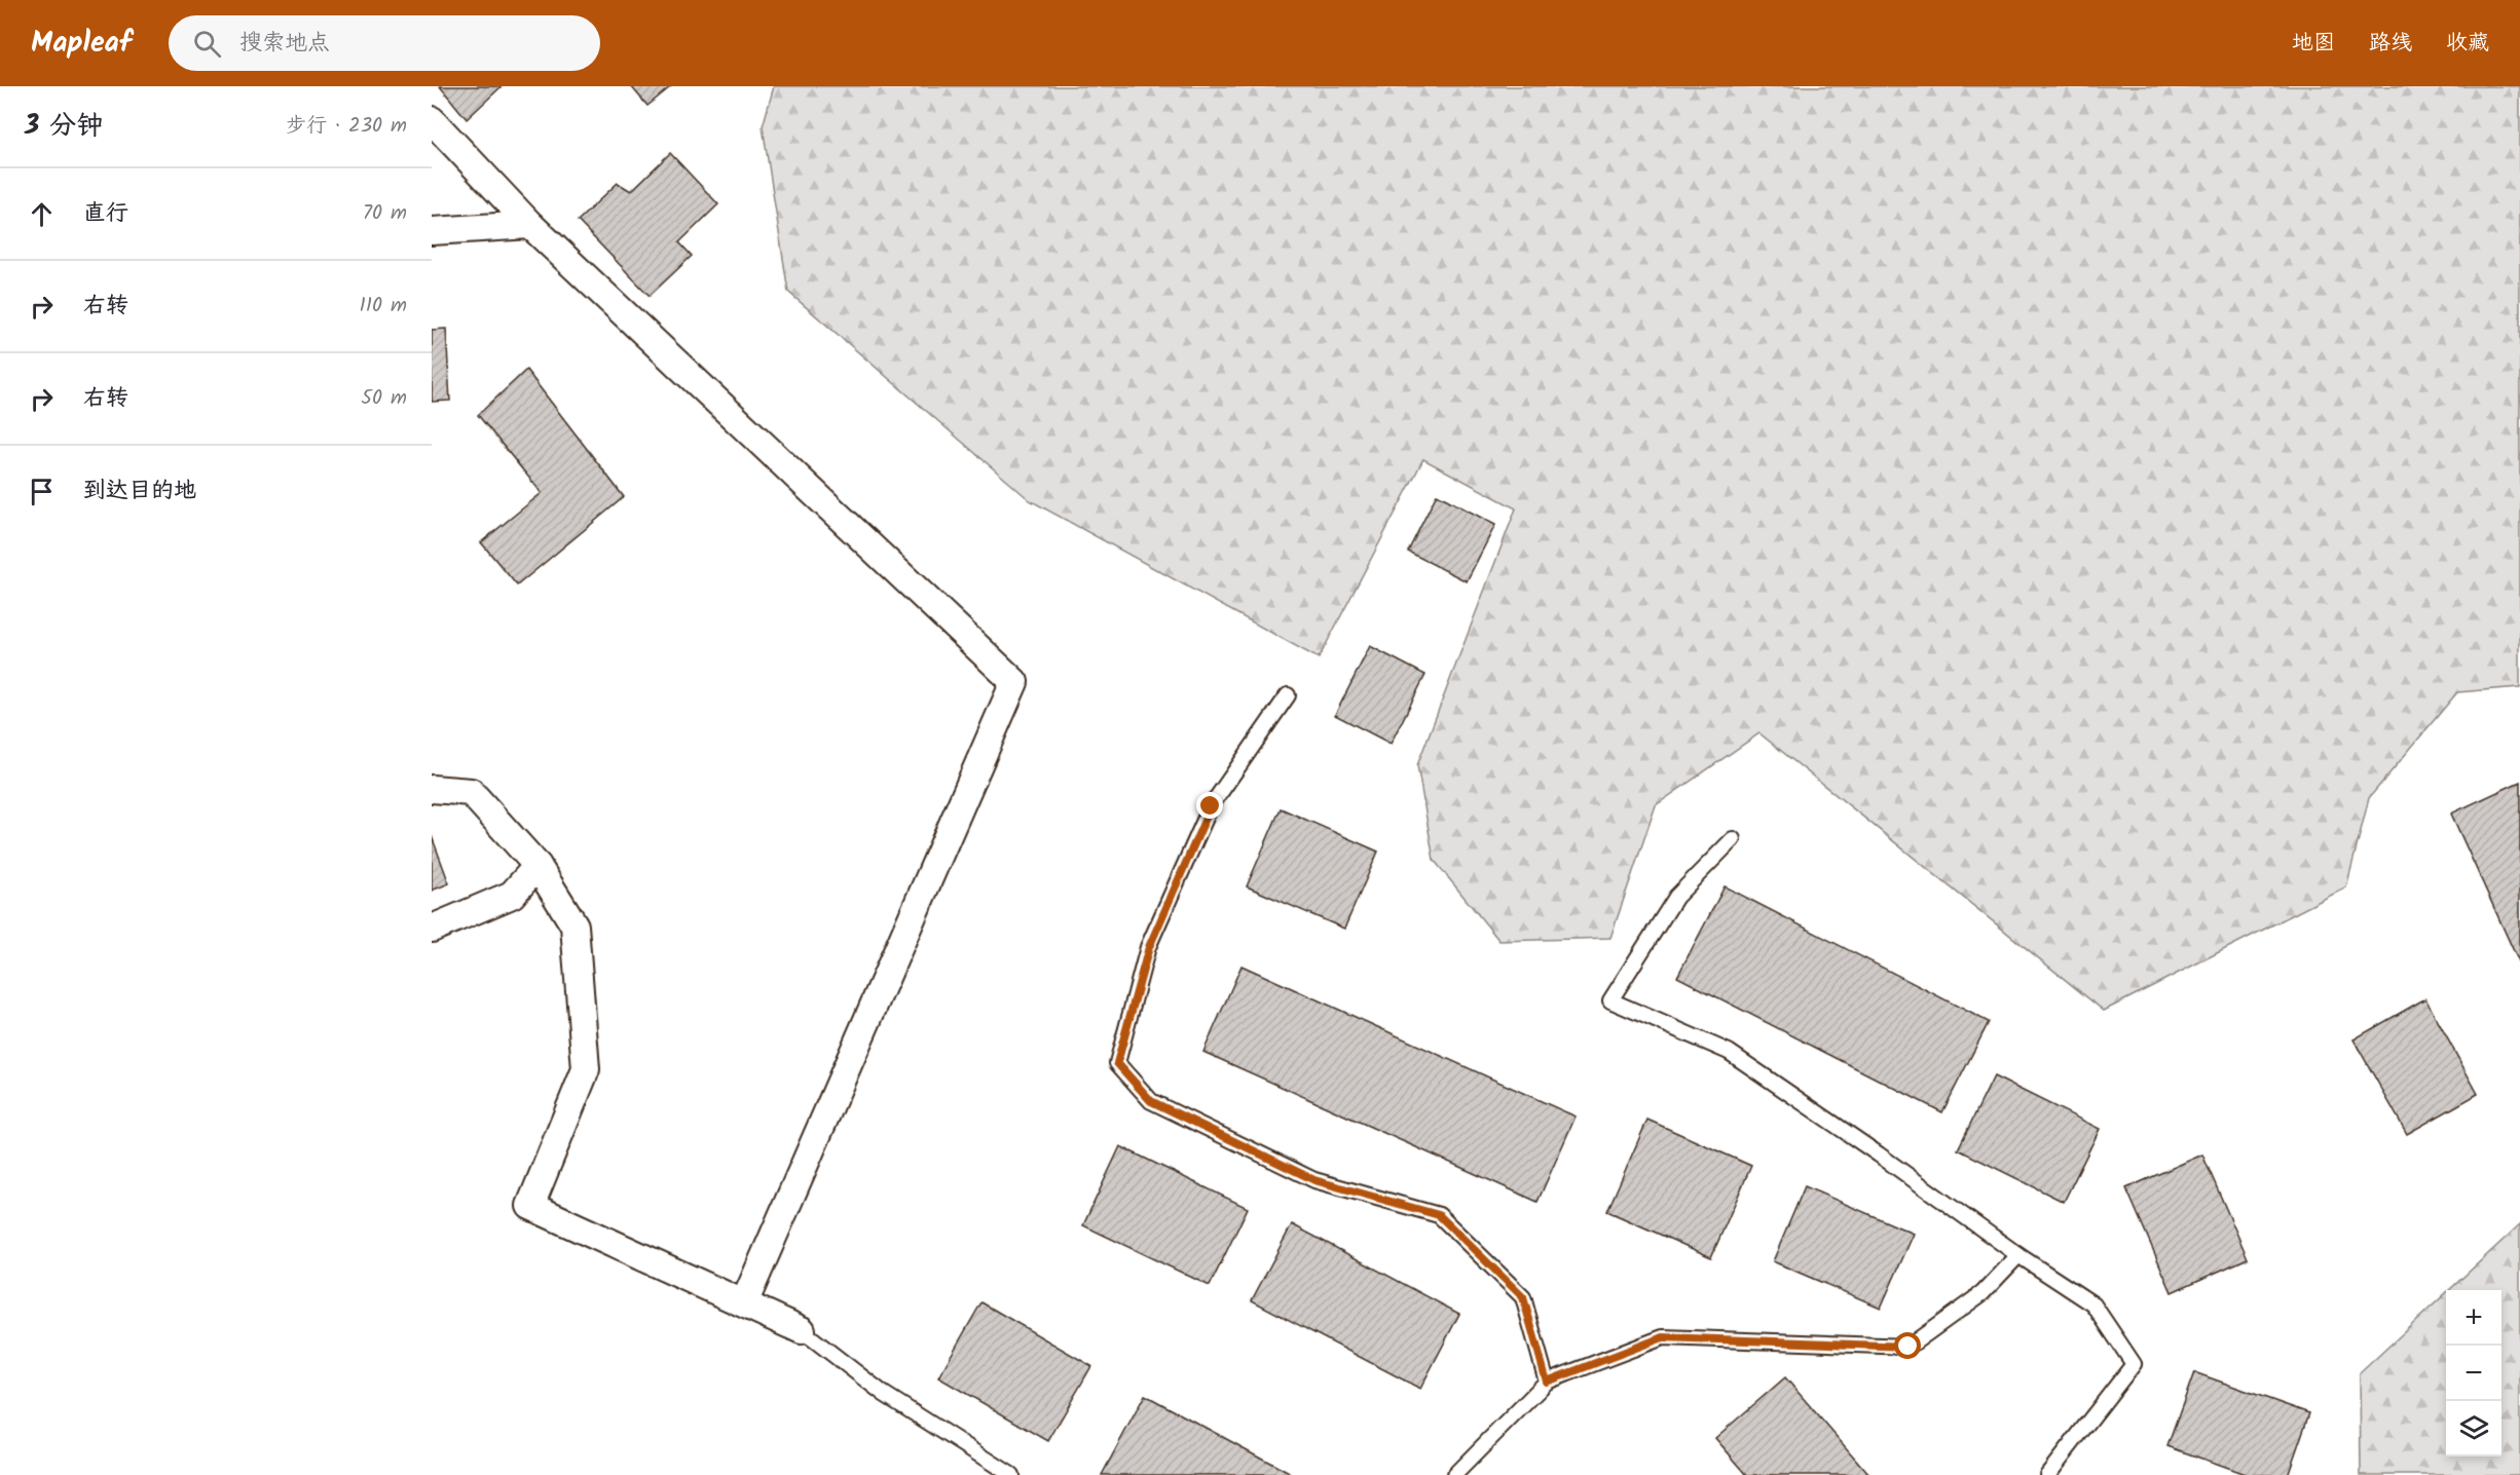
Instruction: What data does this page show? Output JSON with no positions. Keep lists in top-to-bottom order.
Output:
{
  "page": {
    "header": "Mapleaf",
    "search": "搜索地点",
    "nav": ["地图", "路线", "收藏"],
    "heading": ["3 分钟", "步行 · 230 m"],
    "list": [
      ["直行", "70 m"],
      ["右转", "110 m"],
      ["右转", "50 m"],
      "到达目的地"
    ],
    "map_buttons": ["+", "−"]
  }
}
